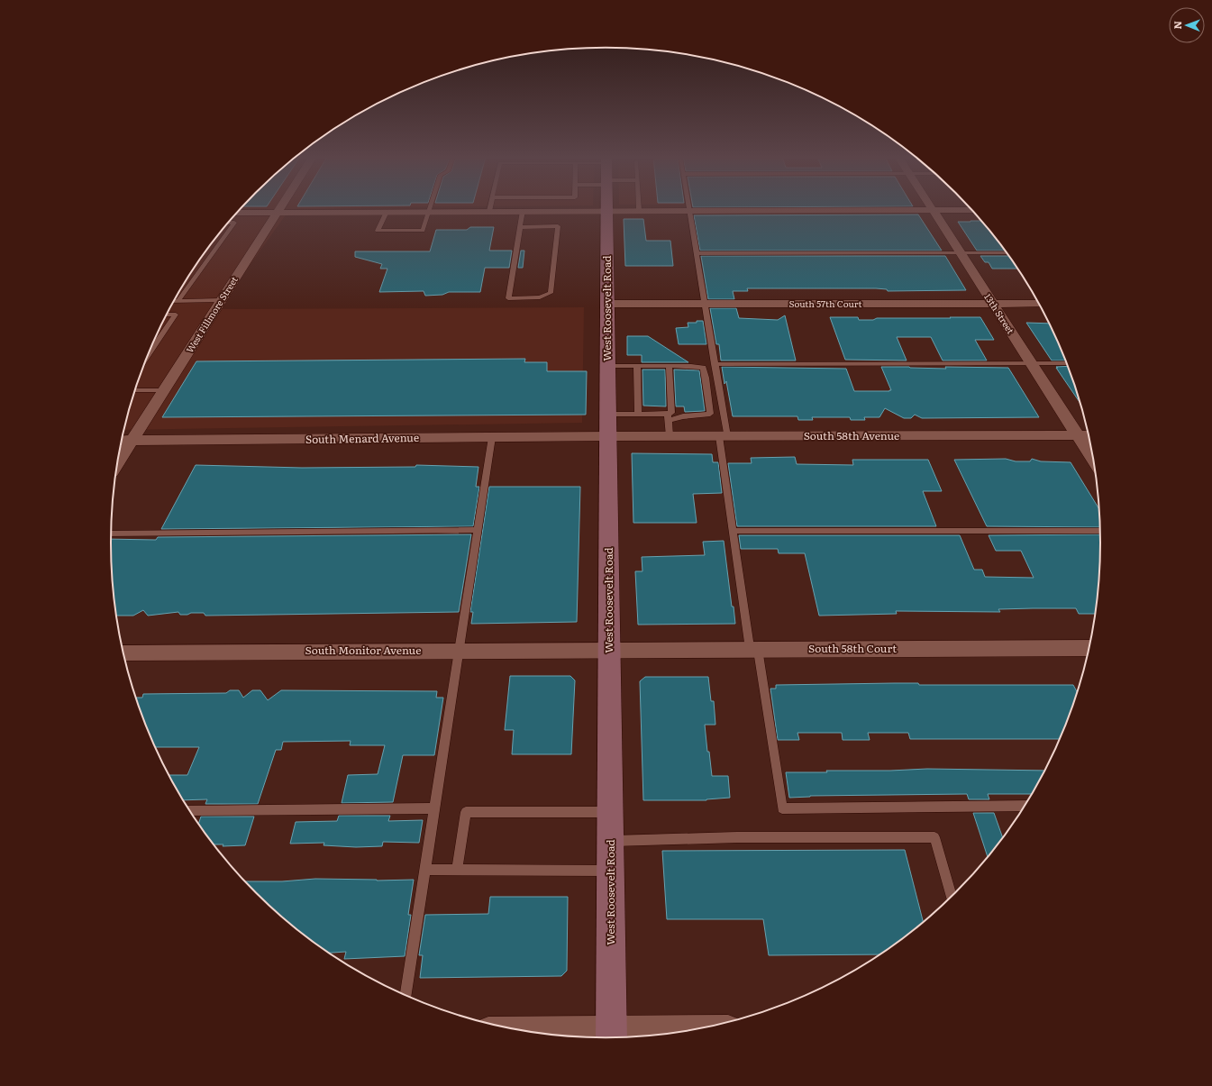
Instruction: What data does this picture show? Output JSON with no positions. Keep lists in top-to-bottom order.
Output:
{
  "streets": {
    "main road": ["West Roosevelt Road"],
    "street": [
      "South 57th Court",
      "13th Street",
      "West Fillmore Street",
      "South 58th Avenue",
      "South Menard Avenue",
      "South 58th Court",
      "South Monitor Avenue"
    ]
  },
  "crossings": [
    ["South 57th Court", "West Roosevelt Road"],
    ["South 57th Court", "13th Street"],
    ["West Roosevelt Road", "South 58th Avenue"],
    ["West Roosevelt Road", "South Menard Avenue"],
    ["West Roosevelt Road", "South 58th Court"],
    ["West Roosevelt Road", "South Monitor Avenue"],
    ["13th Street", "South 58th Avenue"],
    ["West Fillmore Street", "South Menard Avenue"],
    ["South 58th Avenue", "South Menard Avenue"],
    ["South 58th Court", "South Monitor Avenue"]
  ],
  "north": "left"
}
